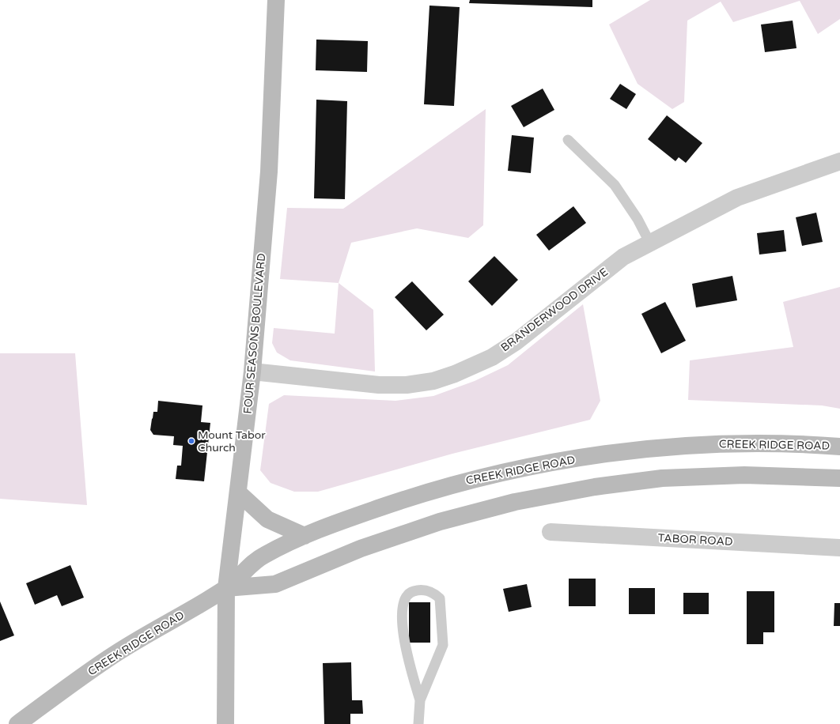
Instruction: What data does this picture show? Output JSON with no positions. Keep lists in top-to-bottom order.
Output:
{
  "streets": {
    "main road": ["FOUR SEASONS BOULEVARD", "CREEK RIDGE ROAD"],
    "street": ["BRANDERWOOD DRIVE", "TABOR ROAD"]
  },
  "crossings": [
    ["BRANDERWOOD DRIVE", "FOUR SEASONS BOULEVARD"],
    ["FOUR SEASONS BOULEVARD", "CREEK RIDGE ROAD"]
  ],
  "places": ["Mount Tabor Church"]
}
